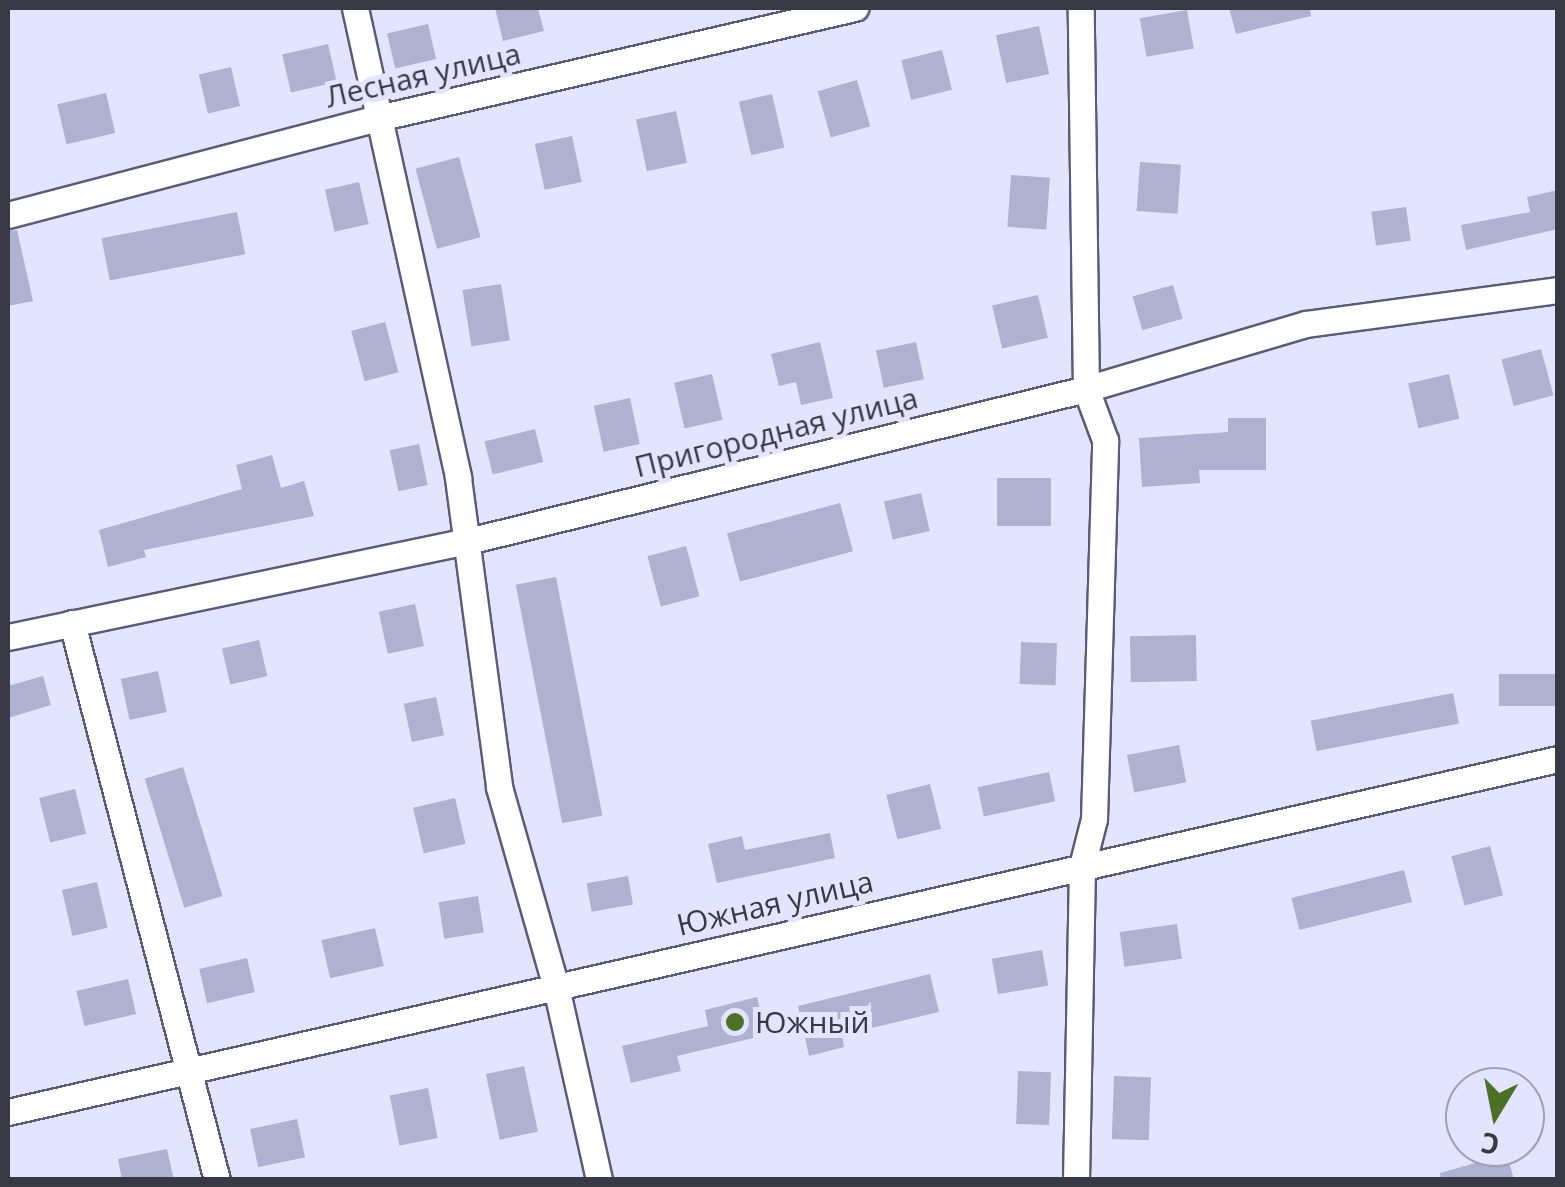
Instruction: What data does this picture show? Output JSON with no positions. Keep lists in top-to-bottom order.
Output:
{
  "streets": {
    "street": ["Лесная улица", "Пригородная улица", "Южная улица"]
  },
  "places": ["Южный"],
  "north": "bottom"
}
